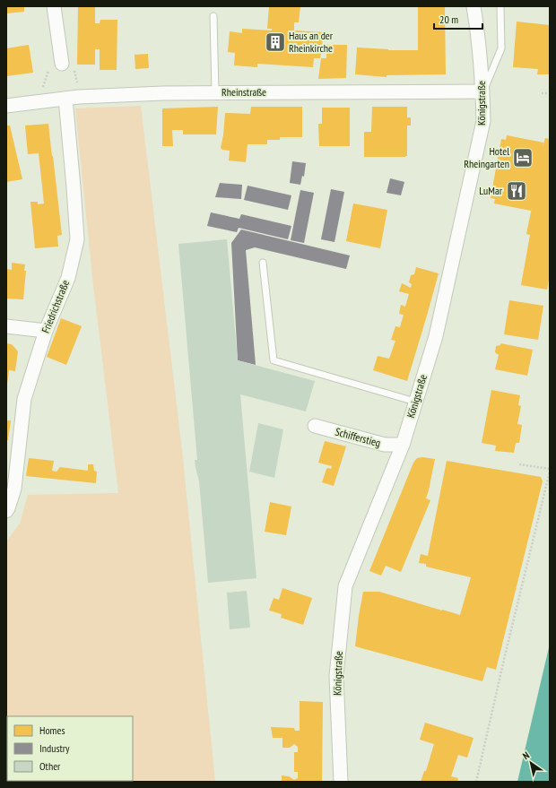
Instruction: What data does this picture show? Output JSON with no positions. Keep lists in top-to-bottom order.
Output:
{
  "streets": {
    "street": [
      "Rheinstraße",
      "Königstraße",
      "Friedrichstraße",
      "Schifferstieg"
    ]
  },
  "crossings": [
    ["Rheinstraße", "Königstraße"],
    ["Rheinstraße", "Friedrichstraße"],
    ["Königstraße", "Schifferstieg"]
  ],
  "places": {
    "building": ["Haus an der Rheinkirche"],
    "hotel": ["Hotel Rheingarten"],
    "restaurant": ["LuMar"]
  },
  "legend": ["Homes", "Industry", "Other"],
  "scale_bar": "20 m",
  "north": "top left"
}
